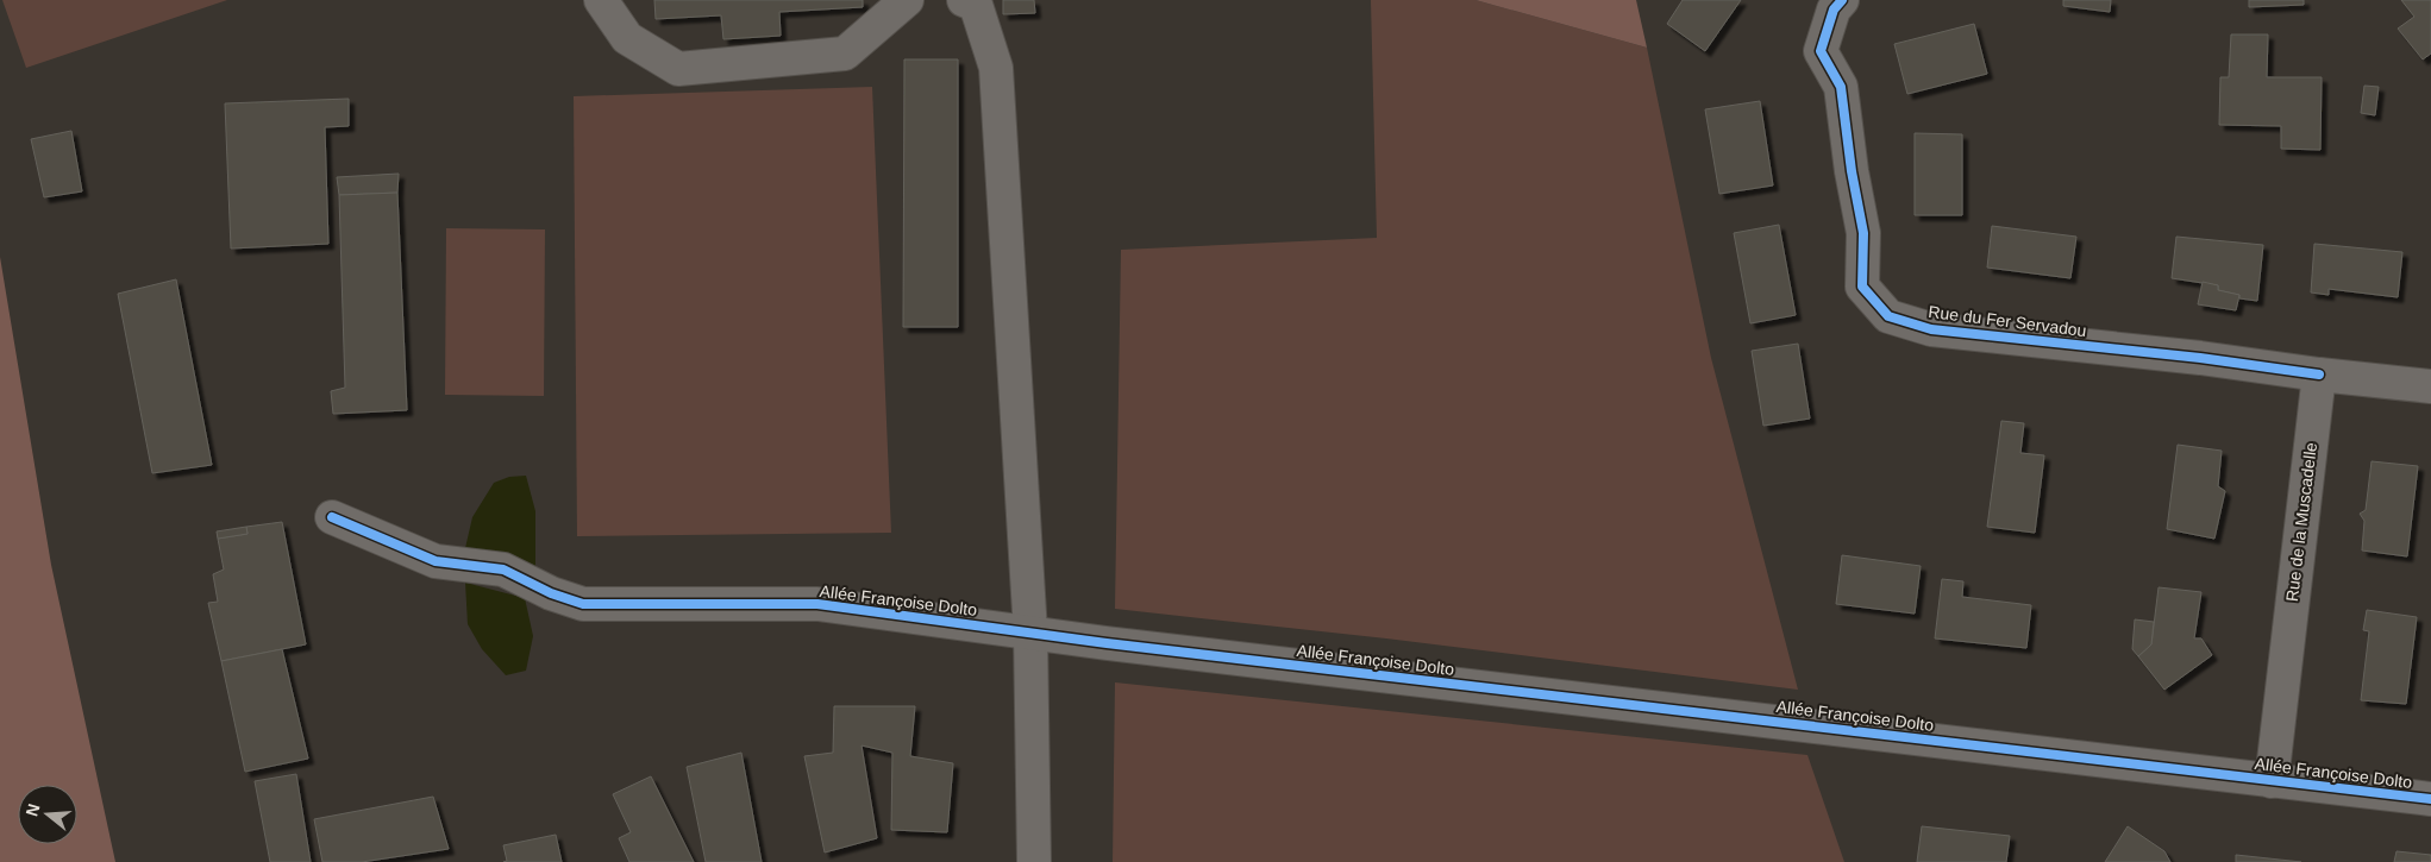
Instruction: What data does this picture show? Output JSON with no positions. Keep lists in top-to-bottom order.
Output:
{
  "streets": {
    "street": ["Rue du Fer Servadou", "Rue de la Muscadelle", "Allée Françoise Dolto"]
  },
  "crossings": [
    ["Rue du Fer Servadou", "Rue de la Muscadelle"],
    ["Rue de la Muscadelle", "Allée Françoise Dolto"]
  ],
  "north": "left"
}
